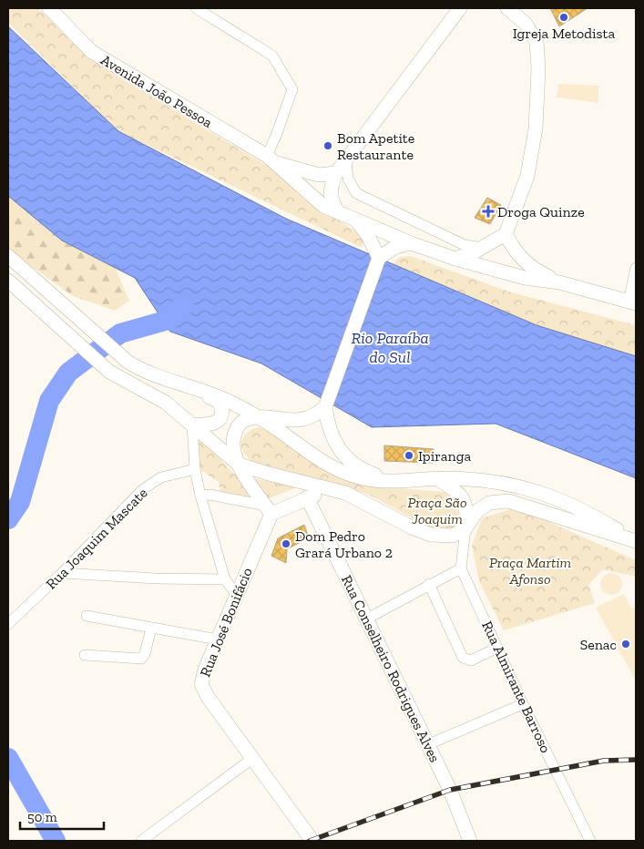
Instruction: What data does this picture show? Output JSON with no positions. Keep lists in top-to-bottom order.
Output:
{
  "streets": {
    "street": [
      "Avenida João Pessoa",
      "Rua Joaquim Mascate",
      "Rua José Bonifácio",
      "Rua Conselheiro Rodrigues Alves",
      "Rua Almirante Barroso"
    ]
  },
  "water": ["Rio Paraíba do Sul"],
  "parks": ["Praça São Joaquim", "Praça Martim Afonso"],
  "places": {
    "other": [
      "Igreja Metodista",
      "Bom Apetite Restaurante",
      "Ipiranga",
      "Dom Pedro Grará Urbano 2",
      "Senac"
    ],
    "health": ["Droga Quinze"]
  },
  "scale_bar": "50 m"
}
